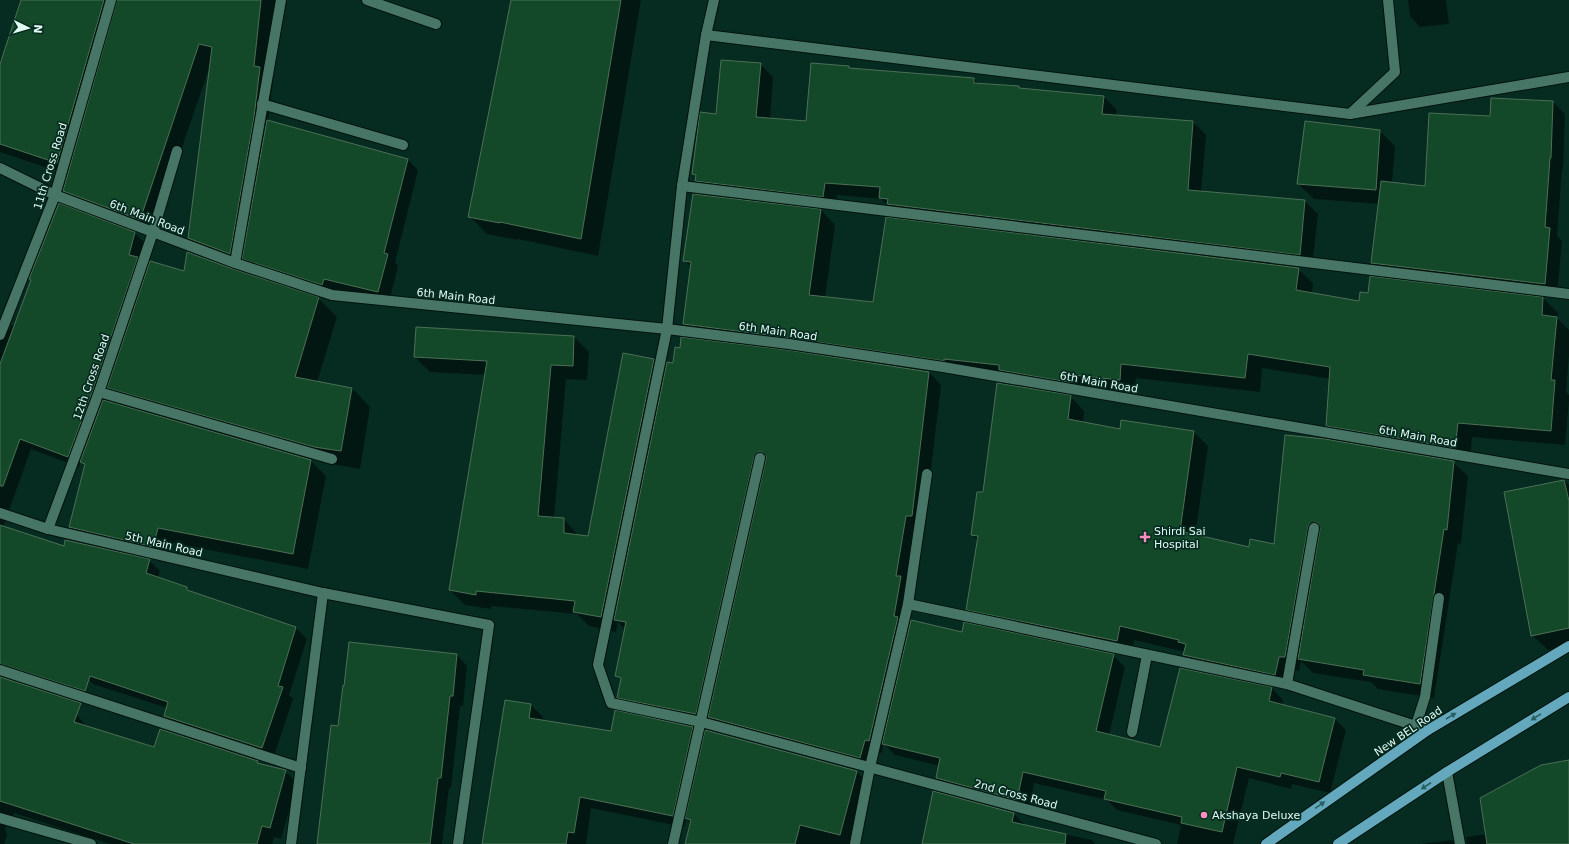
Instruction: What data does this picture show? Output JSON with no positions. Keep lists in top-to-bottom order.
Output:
{
  "streets": {
    "main road": ["New BEL Road"],
    "street": [
      "11th Cross Road",
      "6th Main Road",
      "12th Cross Road",
      "5th Main Road",
      "2nd Cross Road"
    ]
  },
  "crossings": [
    ["11th Cross Road", "6th Main Road"],
    ["6th Main Road", "12th Cross Road"],
    ["6th Main Road", "2nd Cross Road"],
    ["12th Cross Road", "5th Main Road"]
  ],
  "places": {
    "health": ["Shirdi Sai Hospital"],
    "other": ["Akshaya Deluxe"]
  },
  "north": "right"
}
